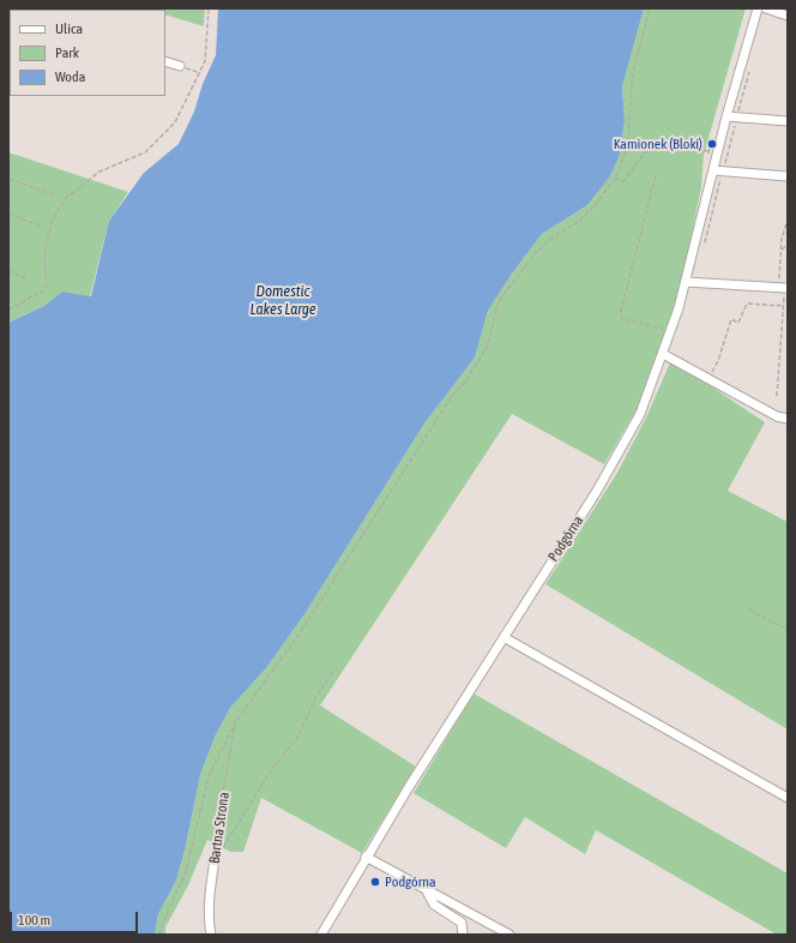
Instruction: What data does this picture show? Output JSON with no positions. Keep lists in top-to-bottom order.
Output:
{
  "streets": {
    "street": ["Podgórna", "Bartna Strona"]
  },
  "water": ["Domestic Lakes Large"],
  "places": ["Kamionek (Bloki)", "Podgórna"],
  "legend": ["Ulica", "Park", "Woda"],
  "scale_bar": "100 m"
}
